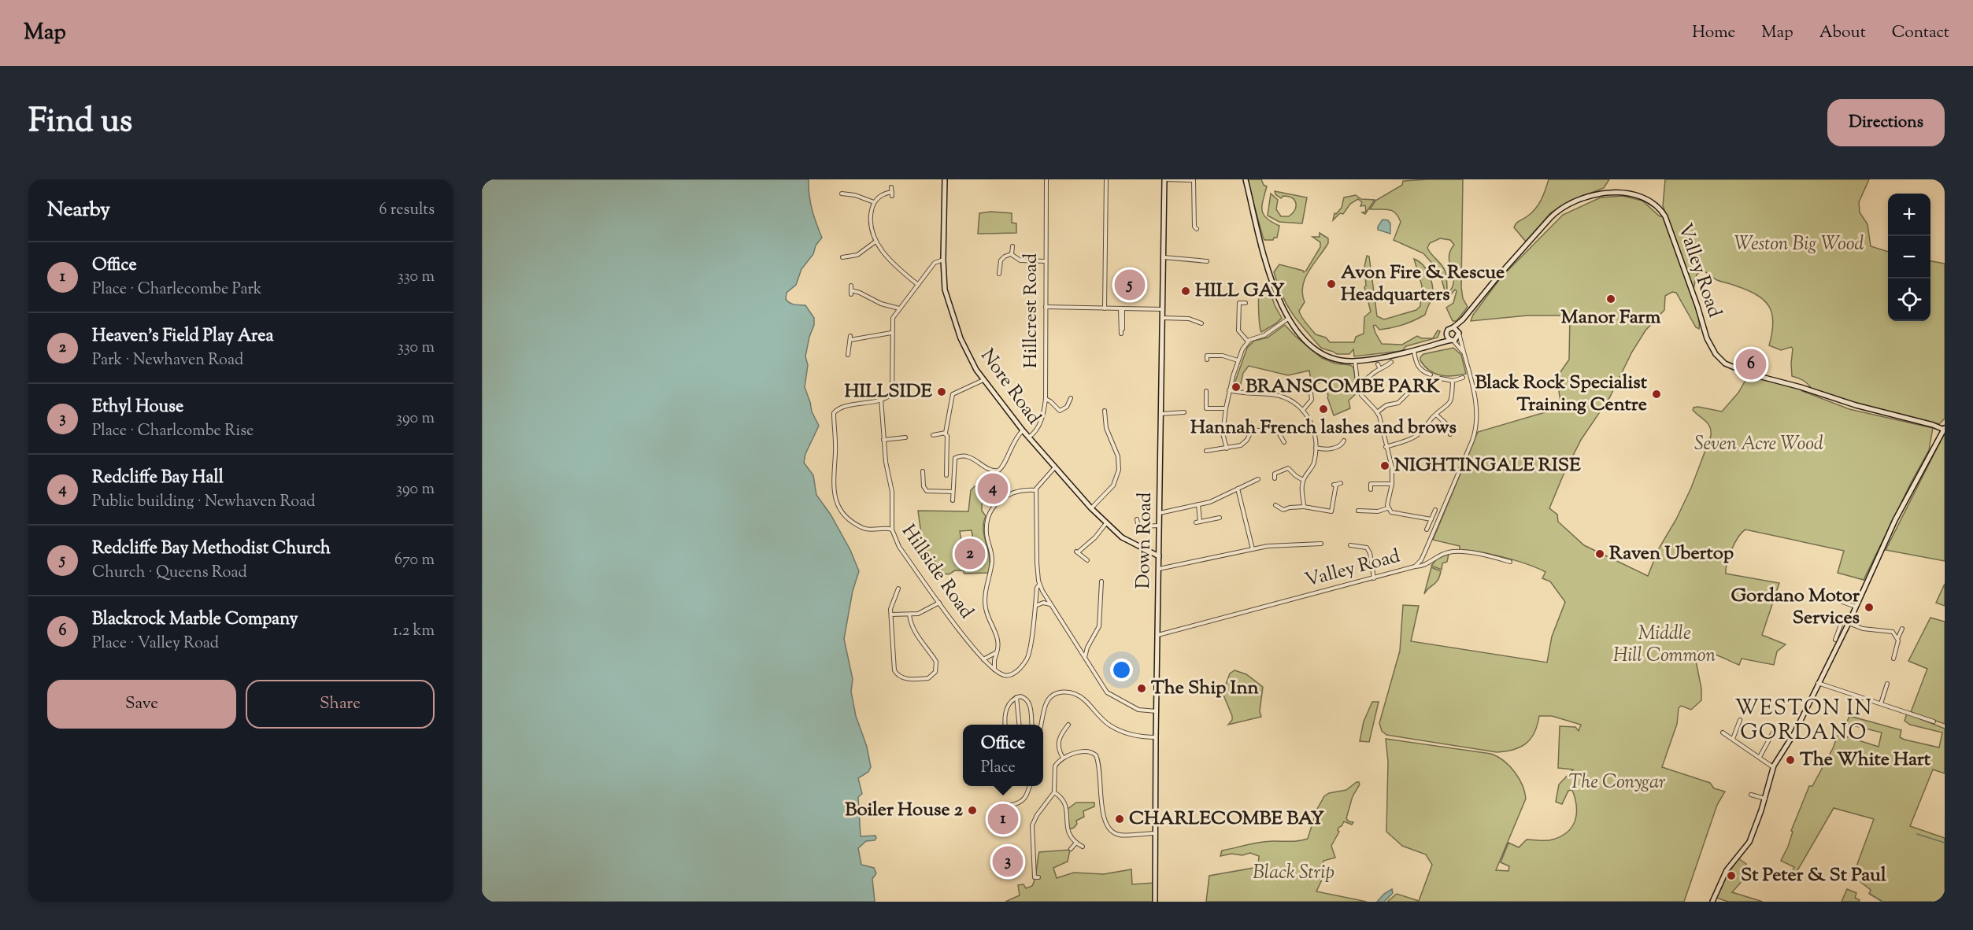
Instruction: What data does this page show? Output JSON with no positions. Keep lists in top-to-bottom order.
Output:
{
  "streets": {
    "street": [
      "Valley Road",
      "Hillcrest Road",
      "Nore Road",
      "Down Road",
      "Hillside Road"
    ]
  },
  "crossings": [
    ["Valley Road", "Down Road"],
    ["Hillcrest Road", "Nore Road"],
    ["Nore Road", "Down Road"]
  ],
  "districts": ["WESTON IN GORDANO"],
  "parks": [
    "Weston Big Wood",
    "Seven Acre Wood",
    "Middle Hill Common",
    "The Conygar",
    "Black Strip"
  ],
  "places": [
    "Avon Fire & Rescue Headquarters",
    "HILL GAY",
    "Manor Farm",
    "BRANSCOMBE PARK",
    "HILLSIDE",
    "Black Rock Specialist Training Centre",
    "Hannah French lashes and brows",
    "NIGHTINGALE RISE",
    "Raven Ubertop",
    "Gordano Motor Services",
    "The Ship Inn",
    "The White Hart",
    "Boiler House 2",
    "CHARLECOMBE BAY",
    "St Peter & St Paul"
  ],
  "page": {
    "header": "Map",
    "nav": [
      "Home",
      "Map",
      "About",
      "Contact"
    ],
    "title": "Find us",
    "buttons": [
      "Directions",
      ["Save", "Share"]
    ],
    "heading": ["Nearby", "6 results"],
    "map_buttons": ["+", "−"],
    "list": [
      {
        "mark": "1",
        "name": "Office",
        "note": "Place · Charlecombe Park",
        "value": "330 m"
      },
      {
        "mark": "2",
        "name": "Heaven's Field Play Area",
        "note": "Park · Newhaven Road",
        "value": "330 m"
      },
      {
        "mark": "3",
        "name": "Ethyl House",
        "note": "Place · Charlcombe Rise",
        "value": "390 m"
      },
      {
        "mark": "4",
        "name": "Redcliffe Bay Hall",
        "note": "Public building · Newhaven Road",
        "value": "390 m"
      },
      {
        "mark": "5",
        "name": "Redcliffe Bay Methodist Church",
        "note": "Church · Queens Road",
        "value": "670 m"
      },
      {
        "mark": "6",
        "name": "Blackrock Marble Company",
        "note": "Place · Valley Road",
        "value": "1.2 km"
      }
    ],
    "pins": [
      "5",
      "6",
      "4",
      "2",
      "1",
      "3"
    ],
    "popup": ["Office", "Place"]
  }
}
